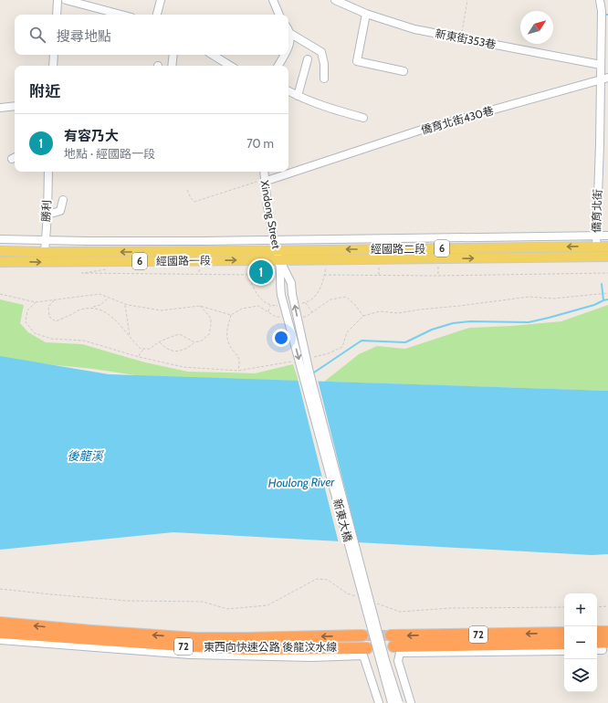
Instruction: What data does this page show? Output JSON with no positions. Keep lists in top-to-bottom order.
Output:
{
  "streets": {
    "highway": ["72", "東西向快速公路 後龍汶水線"],
    "main road": ["6", "經國路二段", "經國路一段"],
    "street": [
      "新東街353巷",
      "僑育北街430巷",
      "勝利",
      "僑育北街",
      "Xindong Street",
      "新東大橋"
    ]
  },
  "crossings": [
    ["新東街353巷", "僑育北街"],
    ["僑育北街430巷", "僑育北街"],
    ["僑育北街430巷", "Xindong Street"],
    ["勝利", "經國路一段"],
    ["僑育北街", "經國路二段"],
    ["Xindong Street", "經國路二段"],
    ["Xindong Street", "經國路一段"],
    ["Xindong Street", "新東大橋"],
    ["經國路二段", "經國路一段"],
    ["經國路二段", "新東大橋"],
    ["經國路一段", "新東大橋"]
  ],
  "water": ["後龍溪", "Houlong River"],
  "north": "top right",
  "page": {
    "search": "搜尋地點",
    "heading": "附近",
    "list": [
      {
        "mark": "1",
        "name": "有容乃大",
        "note": "地點 · 經國路一段",
        "value": "70 m"
      }
    ],
    "pins": "1",
    "map_buttons": ["+", "−"]
  }
}
